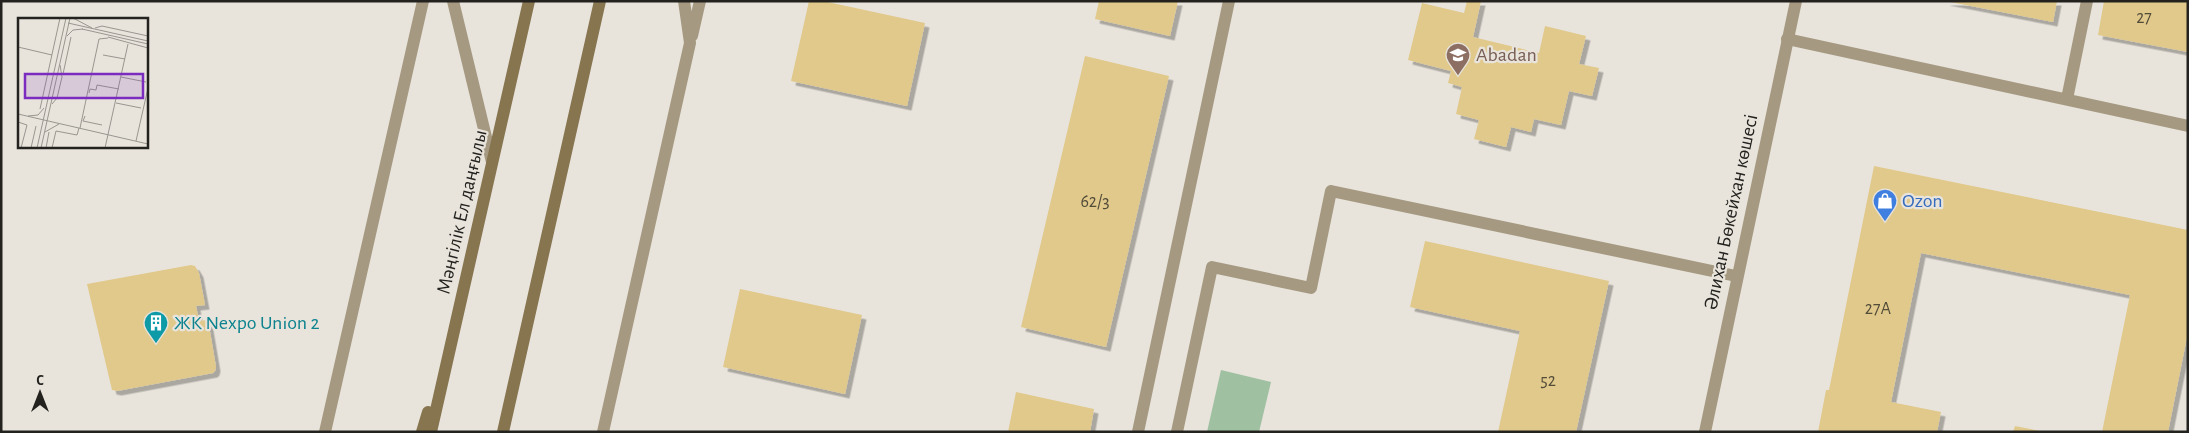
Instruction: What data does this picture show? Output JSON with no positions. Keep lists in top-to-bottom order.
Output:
{
  "streets": {
    "main road": ["Мәңгілік Ел даңғылы"],
    "street": ["Әлихан Бөкейхан көшесі"]
  },
  "places": {
    "school or university": ["Abadan"],
    "shop": ["Ozon"],
    "building": ["ЖК Nexpo Union 2"]
  },
  "house_numbers": [
    "27",
    "62/3",
    "27А",
    "52"
  ],
  "north": "top"
}
